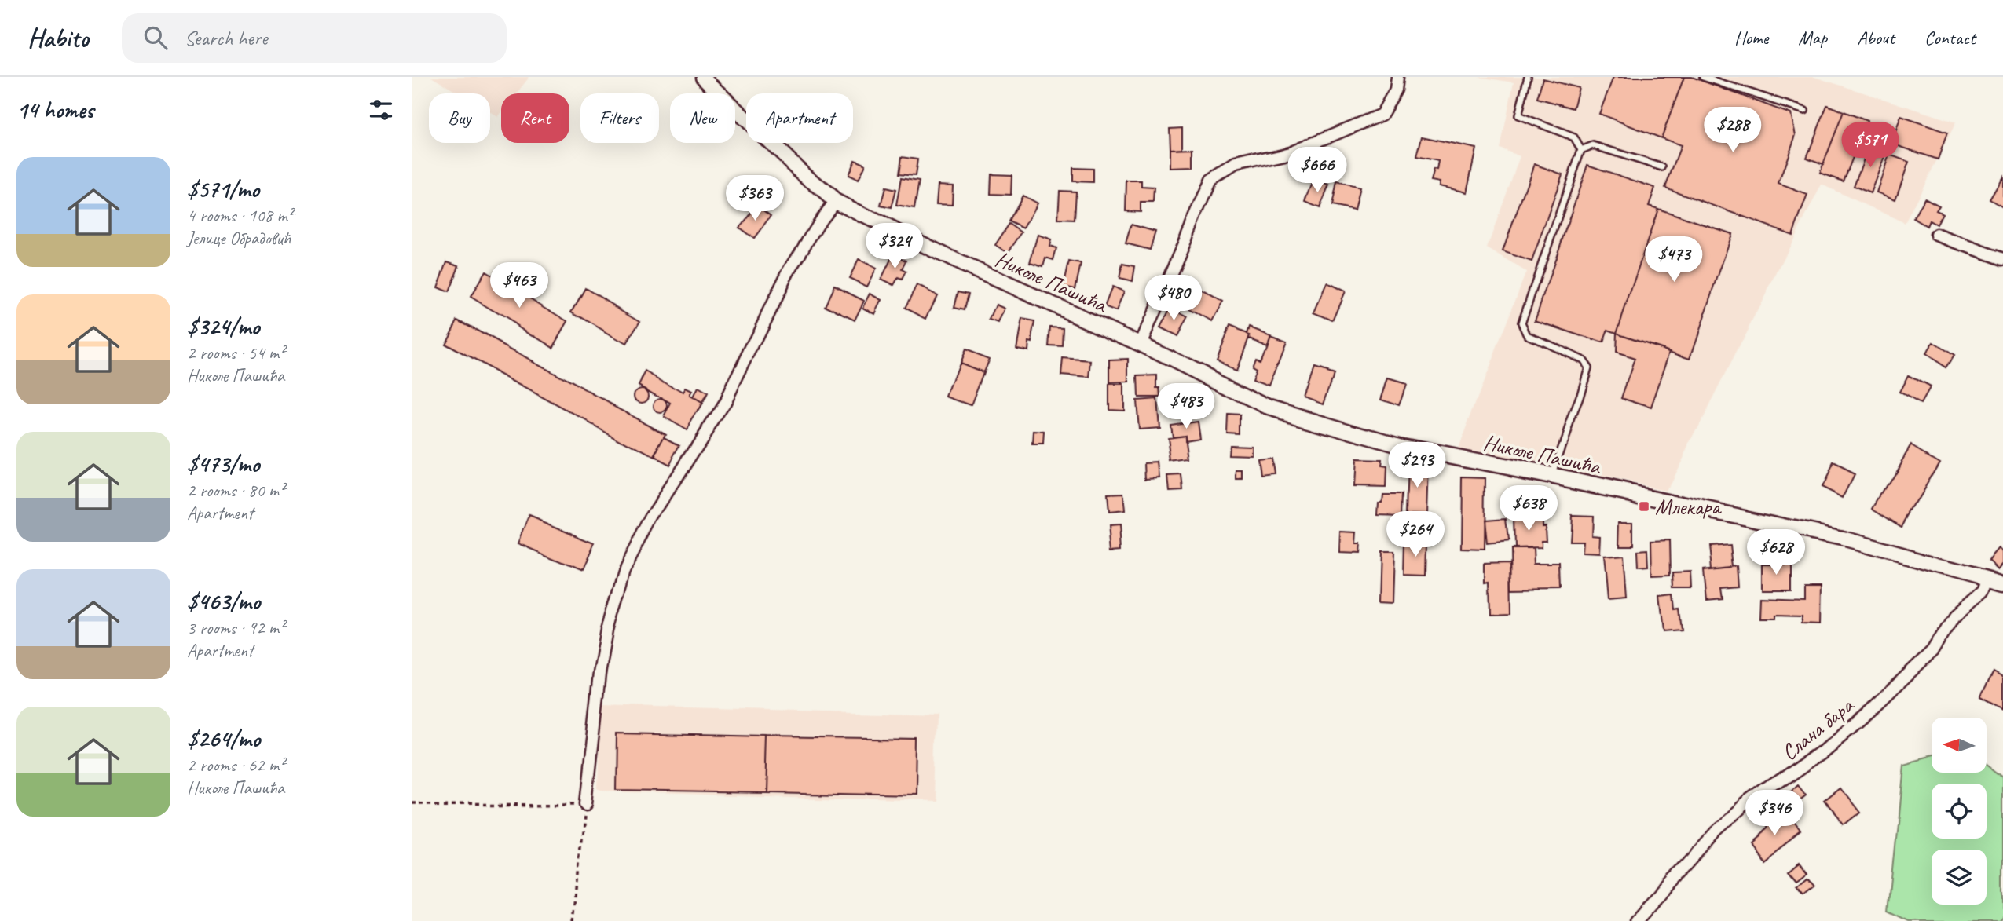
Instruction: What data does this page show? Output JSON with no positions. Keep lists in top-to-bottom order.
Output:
{
  "streets": {
    "street": ["Николе Пашића", "Слана бара"]
  },
  "crossings": [
    ["Николе Пашића", "Слана бара"]
  ],
  "places": {
    "transit": ["Млекара"]
  },
  "north": "left",
  "page": {
    "header": "Habito",
    "search": "Search here",
    "nav": [
      "Home",
      "Map",
      "About",
      "Contact"
    ],
    "heading": "14 homes",
    "chip": [
      "Buy",
      "Rent",
      "Filters",
      "New",
      "Apartment"
    ],
    "price": [
      "$288",
      "$571",
      "$666",
      "$363",
      "$324",
      "$473",
      "$463",
      "$480",
      "$483",
      "$293",
      "$638",
      "$264",
      "$628",
      "$346"
    ],
    "list": [
      {
        "name": "$571/mo",
        "note": "4 rooms · 108 m² · Јелице Обрадовић"
      },
      {
        "name": "$324/mo",
        "note": "2 rooms · 54 m² · Николе Пашића"
      },
      {
        "name": "$473/mo",
        "note": "2 rooms · 80 m² · Apartment"
      },
      {
        "name": "$463/mo",
        "note": "3 rooms · 92 m² · Apartment"
      },
      {
        "name": "$264/mo",
        "note": "2 rooms · 62 m² · Николе Пашића"
      }
    ]
  }
}
